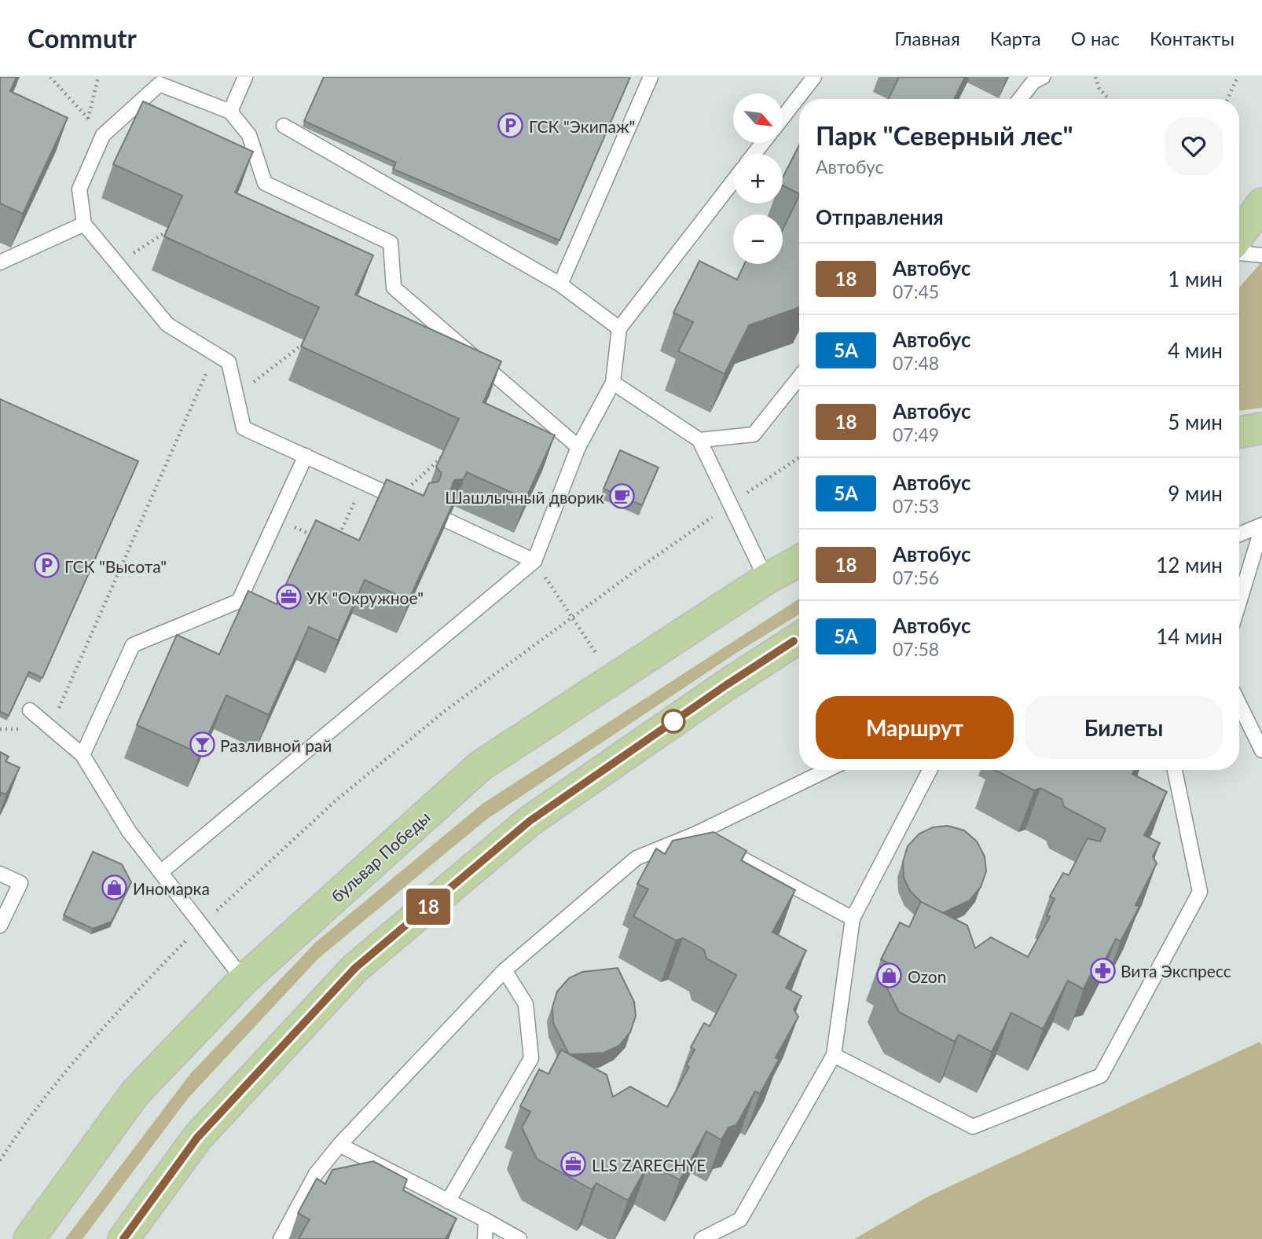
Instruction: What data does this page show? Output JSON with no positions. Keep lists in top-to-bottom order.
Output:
{
  "streets": {
    "main road": ["бульвар Победы"]
  },
  "places": {
    "parking": ["ГСК \"Экипаж\"", "ГСК \"Высота\""],
    "cafe": ["Шашлычный дворик"],
    "office": ["УК \"Окружное\"", "LLS ZARECHYE"],
    "bar": ["Разливной рай"],
    "shop": ["Иномарка", "Ozon"],
    "pharmacy": ["Вита Экспресс"]
  },
  "lines": ["bus line 18"],
  "north": "bottom right",
  "page": {
    "header": "Commutr",
    "nav": [
      "Главная",
      "Карта",
      "О нас",
      "Контакты"
    ],
    "on_map": "18",
    "map_buttons": ["+", "−"],
    "heading": [
      ["Парк \"Северный лес\"", "Автобус"],
      "Отправления"
    ],
    "list": [
      {
        "mark": "18",
        "name": "Автобус",
        "note": "07:45",
        "value": "1 мин"
      },
      {
        "mark": "5А",
        "name": "Автобус",
        "note": "07:48",
        "value": "4 мин"
      },
      {
        "mark": "18",
        "name": "Автобус",
        "note": "07:49",
        "value": "5 мин"
      },
      {
        "mark": "5А",
        "name": "Автобус",
        "note": "07:53",
        "value": "9 мин"
      },
      {
        "mark": "18",
        "name": "Автобус",
        "note": "07:56",
        "value": "12 мин"
      },
      {
        "mark": "5А",
        "name": "Автобус",
        "note": "07:58",
        "value": "14 мин"
      }
    ],
    "buttons": ["Маршрут", "Билеты"]
  }
}
